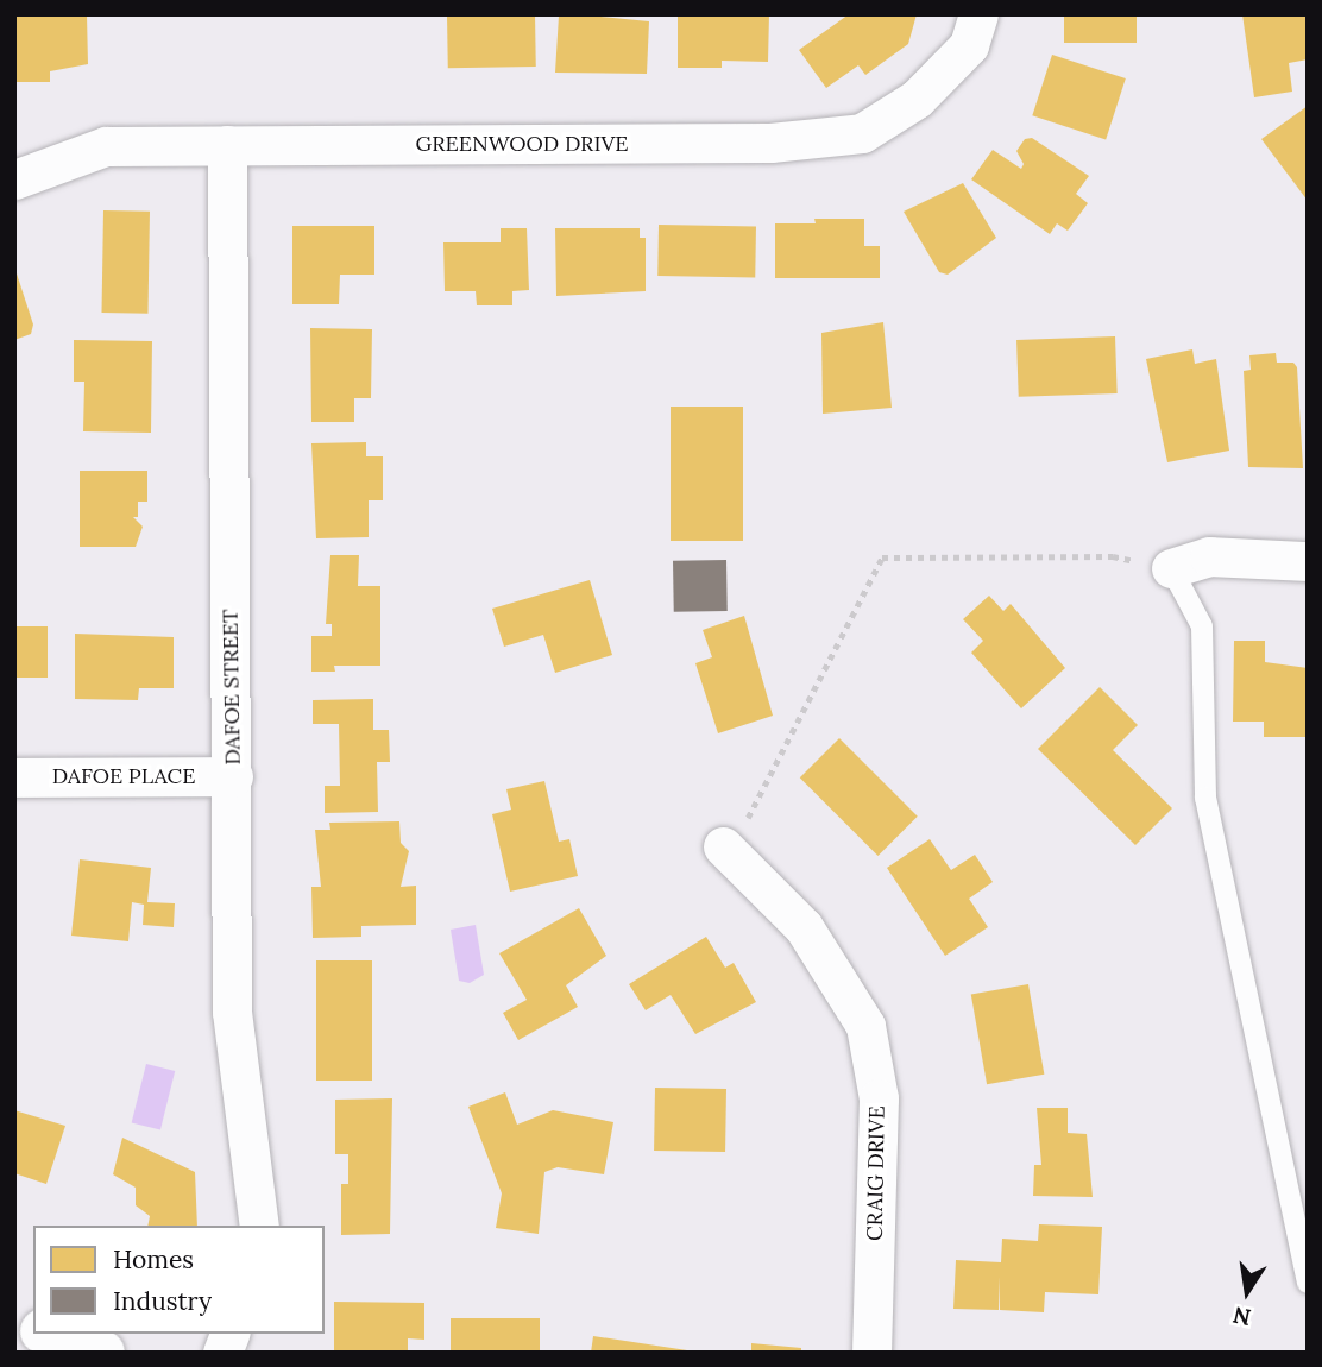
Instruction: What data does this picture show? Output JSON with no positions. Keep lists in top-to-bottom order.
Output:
{
  "streets": {
    "street": [
      "GREENWOOD DRIVE",
      "DAFOE STREET",
      "DAFOE PLACE",
      "CRAIG DRIVE"
    ]
  },
  "crossings": [
    ["GREENWOOD DRIVE", "DAFOE STREET"],
    ["DAFOE STREET", "DAFOE PLACE"]
  ],
  "legend": ["Homes", "Industry"],
  "north": "bottom"
}
